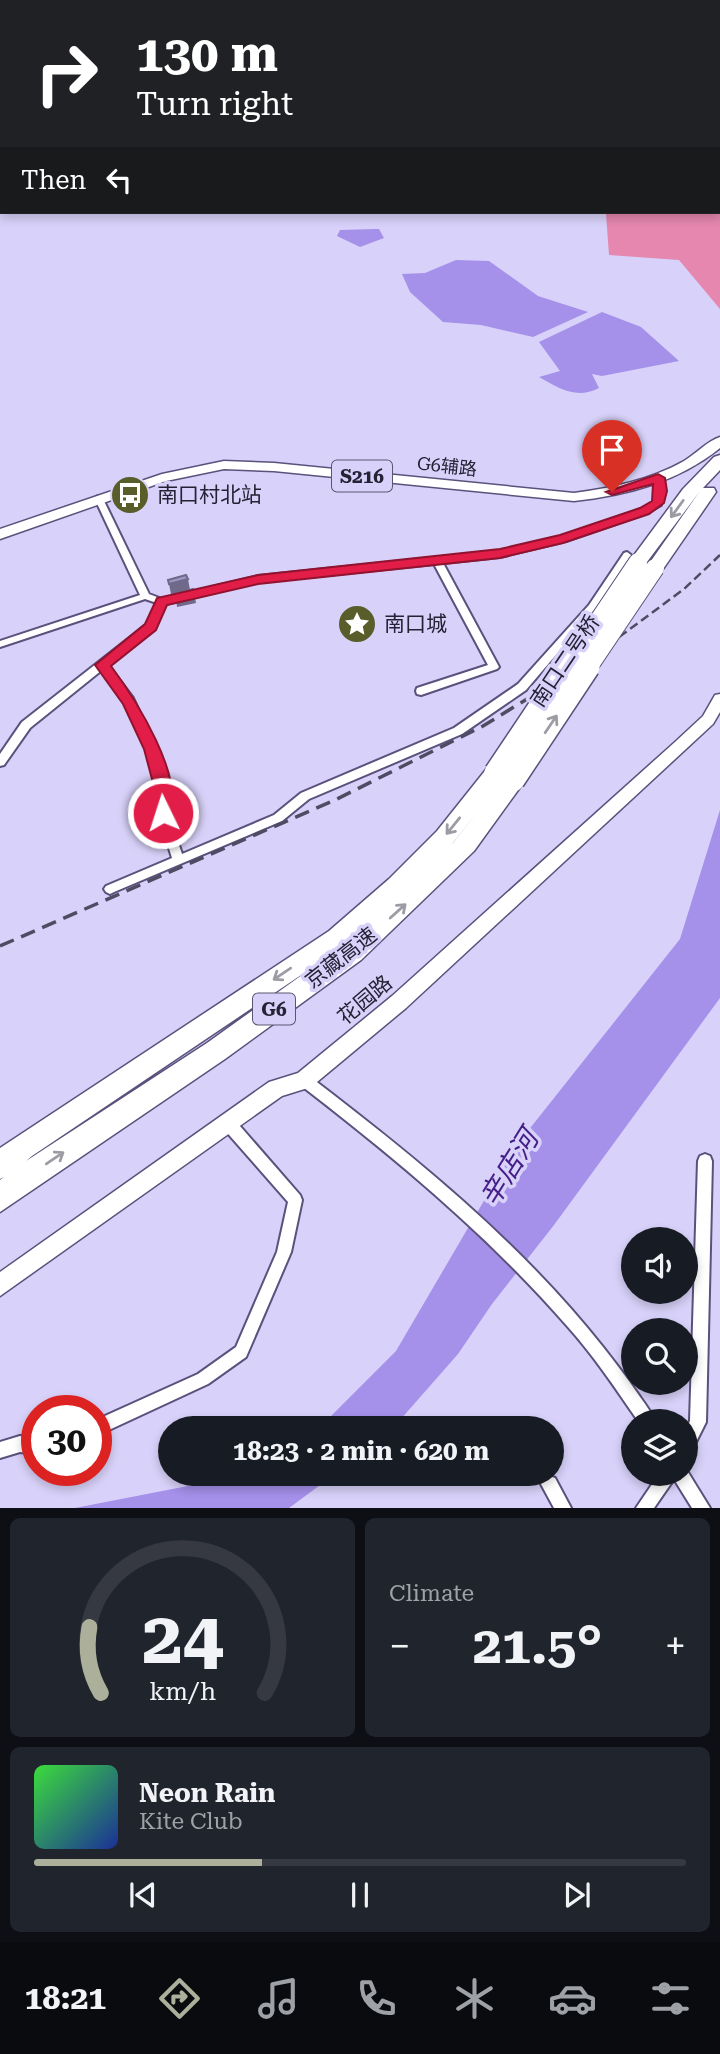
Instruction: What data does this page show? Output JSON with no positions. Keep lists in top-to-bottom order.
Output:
{
  "streets": {
    "highway": ["南口二号桥", "京藏高速", "G6"],
    "main road": ["G6辅路", "S216"],
    "street": ["花园路"]
  },
  "crossings": [
    ["南口二号桥", "京藏高速"],
    ["南口二号桥", "G6"]
  ],
  "water": ["辛店河"],
  "places": {
    "bus stop": ["南口村北站"],
    "place": ["南口城"]
  },
  "page": {
    "turn": ["130 m", "Turn right"],
    "then": "Then",
    "limit": "30",
    "trip": "18:23 · 2 min · 620 m",
    "tile": "Climate",
    "heat": ["−", "21.5°", "+"],
    "song": ["Neon Rain", "Kite Club"],
    "tabs": "18:21",
    "gauge": ["24", "km/h"]
  }
}
